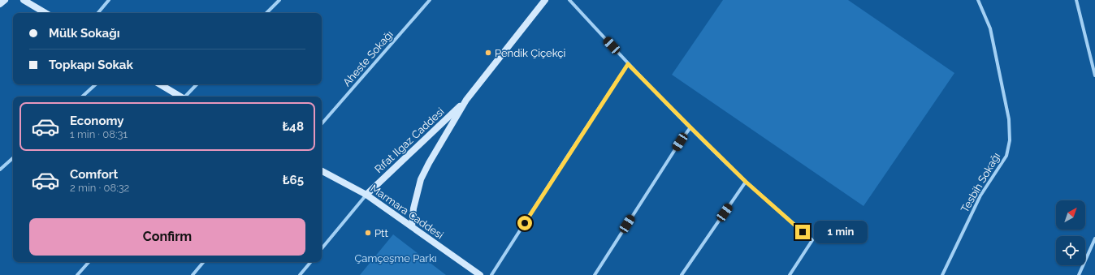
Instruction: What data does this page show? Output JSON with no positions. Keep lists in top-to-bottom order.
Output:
{
  "streets": {
    "street": [
      "Aheste Sokağı",
      "Rıfat Ilgaz Caddesi",
      "Tesbih Sokağı",
      "Marmara Caddesi"
    ]
  },
  "crossings": [
    ["Rıfat Ilgaz Caddesi", "Marmara Caddesi"]
  ],
  "parks": ["Çamçeşme Parkı"],
  "places": ["Pendik Çiçekçi", "Ptt"],
  "north": "top right",
  "page": {
    "banner": ["Mülk Sokağı", "Topkapı Sokak"],
    "list": [
      {
        "name": "Economy",
        "note": "1 min · 08:31",
        "value": "₺48"
      },
      {
        "name": "Comfort",
        "note": "2 min · 08:32",
        "value": "₺65"
      }
    ],
    "buttons": "Confirm",
    "bubble": "1 min"
  }
}
